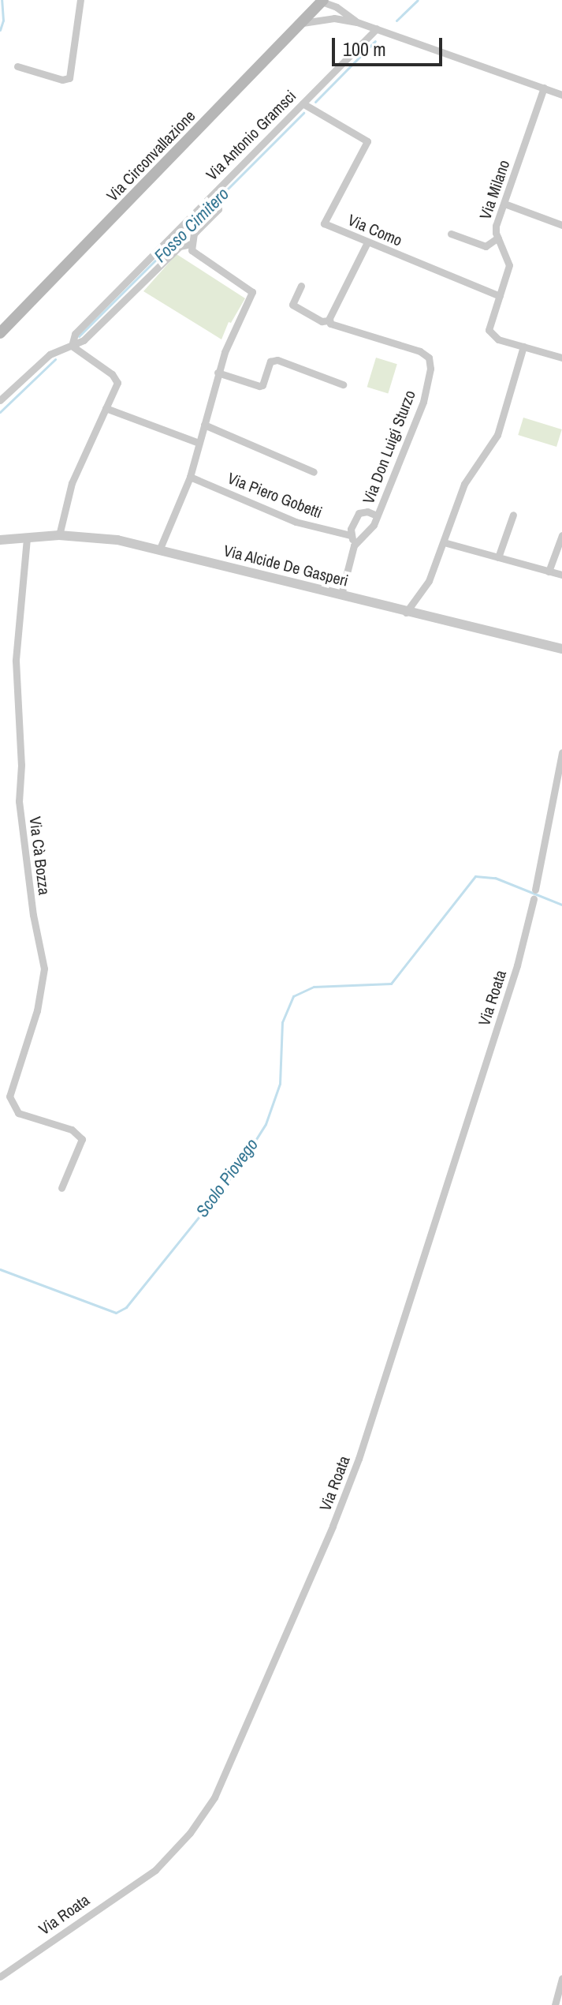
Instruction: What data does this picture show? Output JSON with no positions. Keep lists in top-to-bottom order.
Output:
{
  "streets": {
    "main road": ["Via Circonvallazione"],
    "street": [
      "Via Antonio Gramsci",
      "Via Milano",
      "Via Como",
      "Via Don Luigi Sturzo",
      "Via Piero Gobetti",
      "Via Alcide De Gasperi",
      "Via Cà Bozza",
      "Via Roata"
    ]
  },
  "crossings": [
    ["Via Antonio Gramsci", "Via Como"],
    ["Via Milano", "Via Como"],
    ["Via Don Luigi Sturzo", "Via Piero Gobetti"],
    ["Via Don Luigi Sturzo", "Via Alcide De Gasperi"],
    ["Via Alcide De Gasperi", "Via Cà Bozza"]
  ],
  "water": ["Fosso Cimitero", "Scolo Piovego"],
  "scale_bar": "100 m"
}
